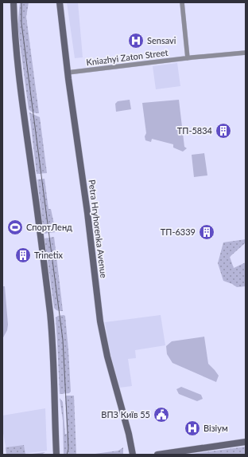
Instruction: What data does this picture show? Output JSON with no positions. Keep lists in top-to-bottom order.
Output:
{
  "streets": {
    "main road": ["Petra Hryhorenka Avenue"],
    "street": ["Kniazhyi Zaton Street"]
  },
  "crossings": [
    ["Kniazhyi Zaton Street", "Petra Hryhorenka Avenue"]
  ],
  "places": {
    "hospital": ["Sensavi", "Візіум"],
    "building": ["ТП-5834", "ТП-6339", "Trinetix"],
    "sports": ["СпортЛенд"],
    "public building": ["ВПЗ Київ 55"]
  }
}
